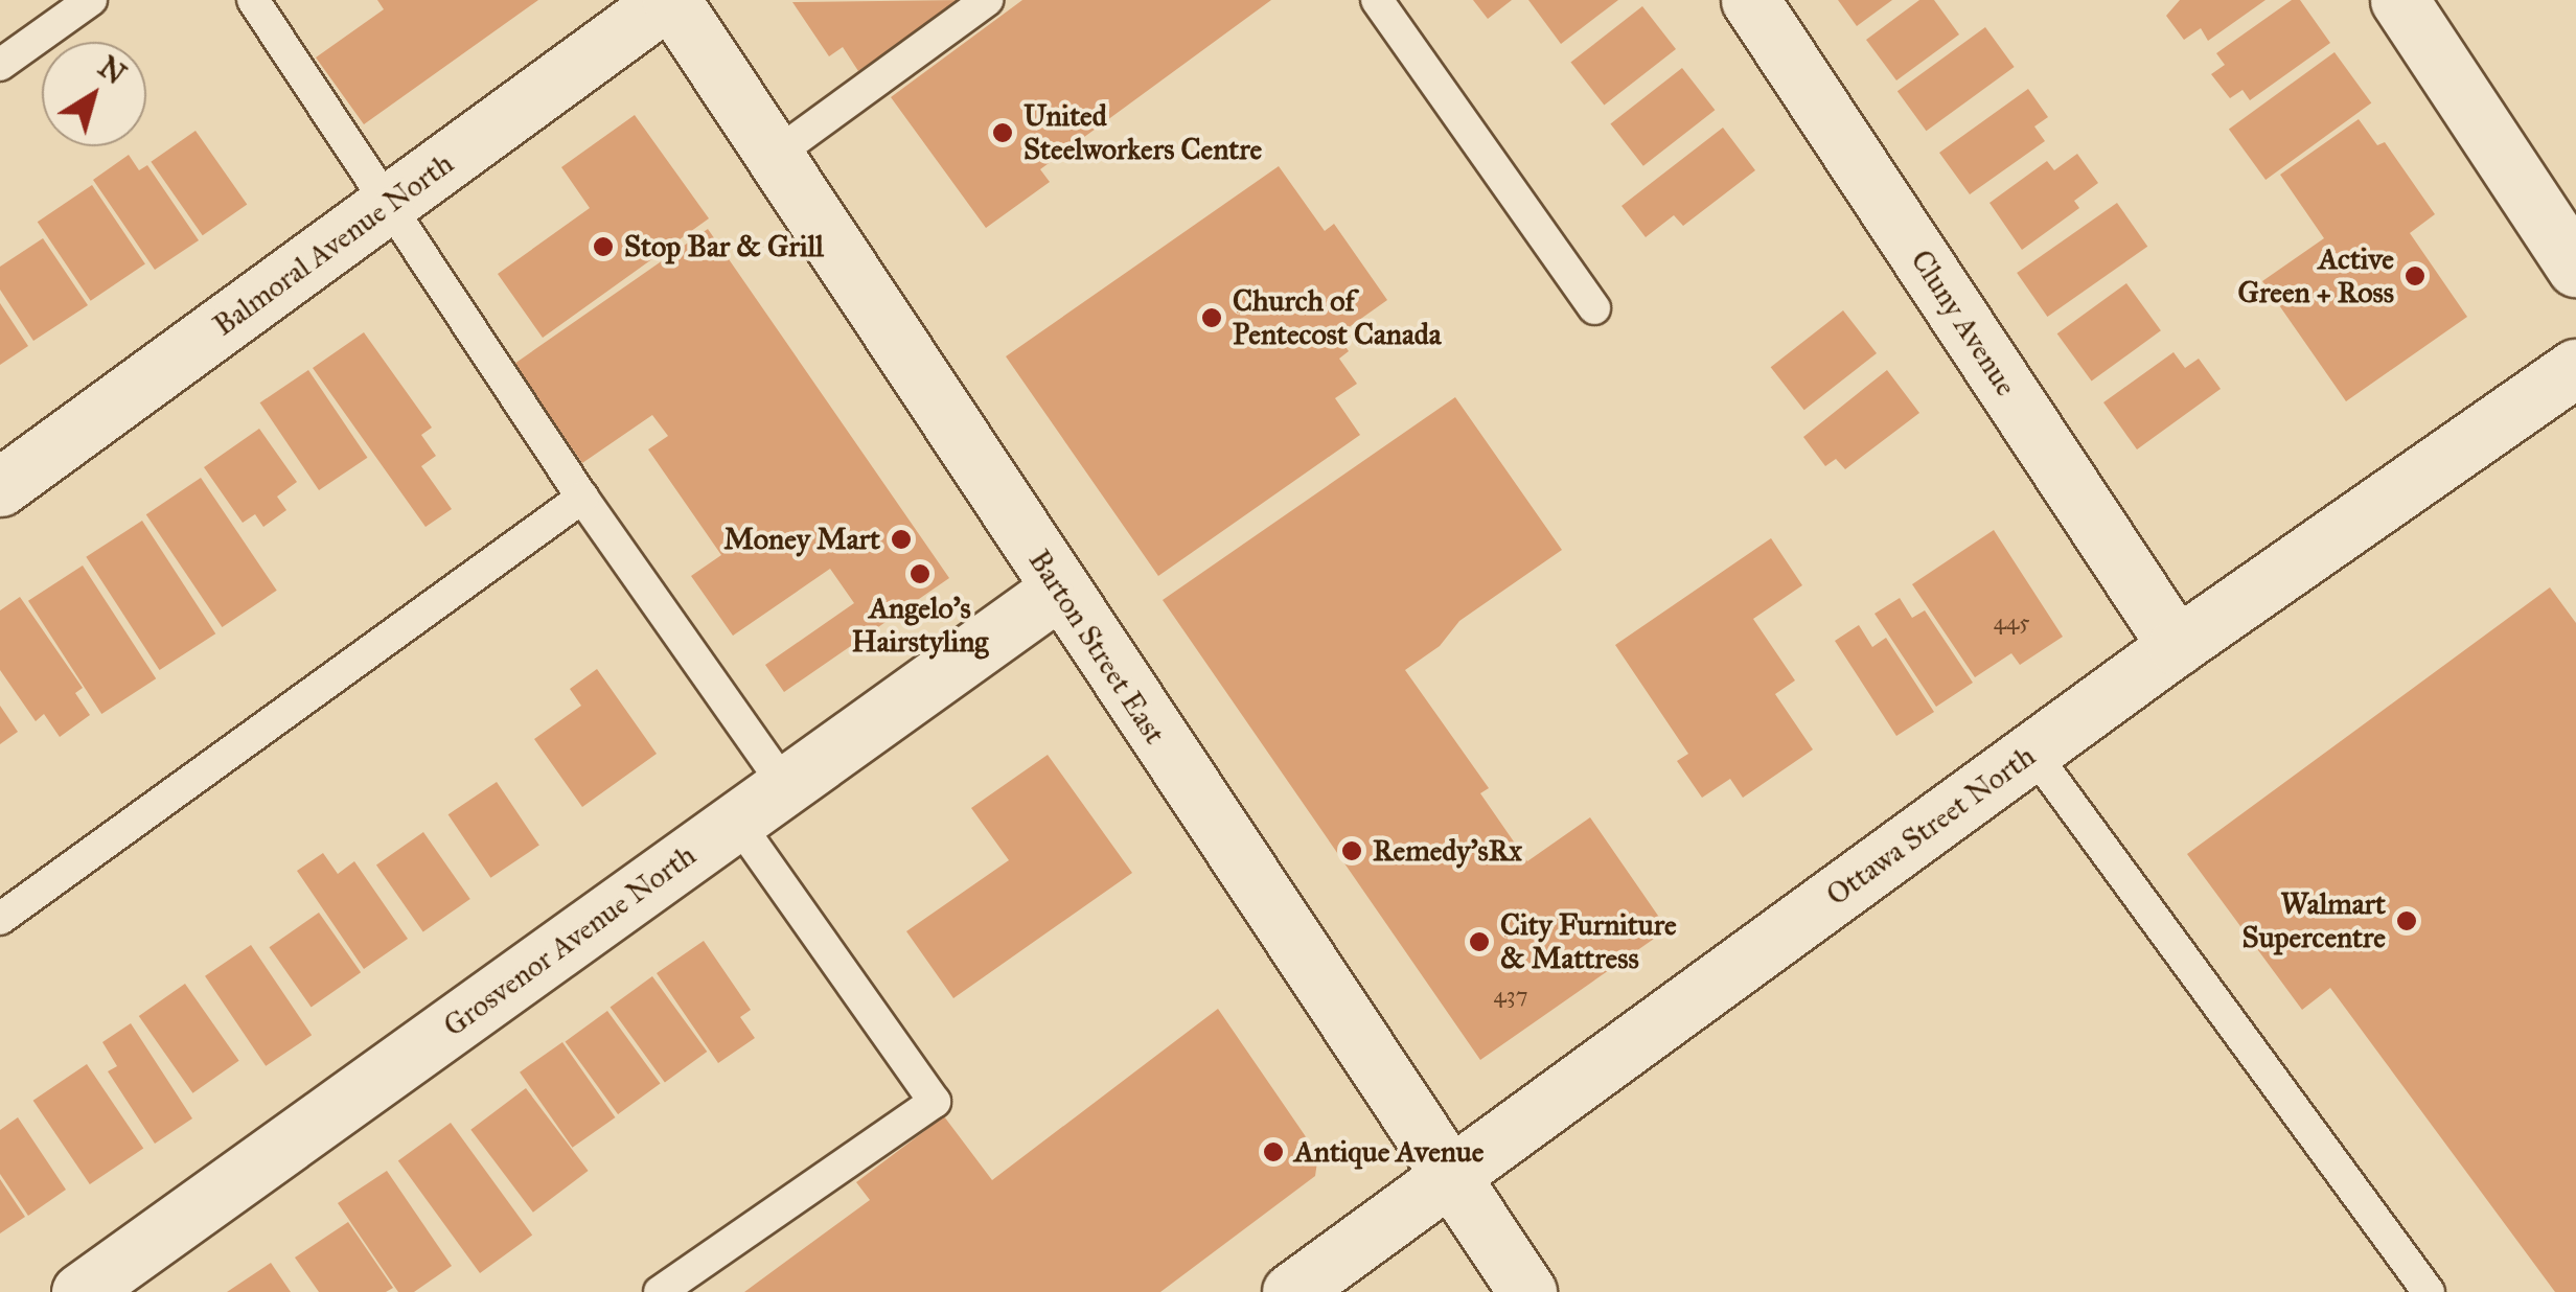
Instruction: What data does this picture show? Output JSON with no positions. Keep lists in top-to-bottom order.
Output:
{
  "streets": {
    "main road": [
      "Balmoral Avenue North",
      "Cluny Avenue",
      "Barton Street East",
      "Ottawa Street North",
      "Grosvenor Avenue North"
    ]
  },
  "crossings": [
    ["Balmoral Avenue North", "Barton Street East"],
    ["Cluny Avenue", "Ottawa Street North"],
    ["Barton Street East", "Ottawa Street North"],
    ["Barton Street East", "Grosvenor Avenue North"]
  ],
  "places": [
    "United Steelworkers Centre",
    "Stop Bar & Grill",
    "Active Green + Ross",
    "Church of Pentecost Canada",
    "Money Mart",
    "Angelo's Hairstyling",
    "Remedy'sRx",
    "Walmart Supercentre",
    "City Furniture & Mattress",
    "Antique Avenue"
  ],
  "house_numbers": ["445", "437"],
  "north": "top right"
}
